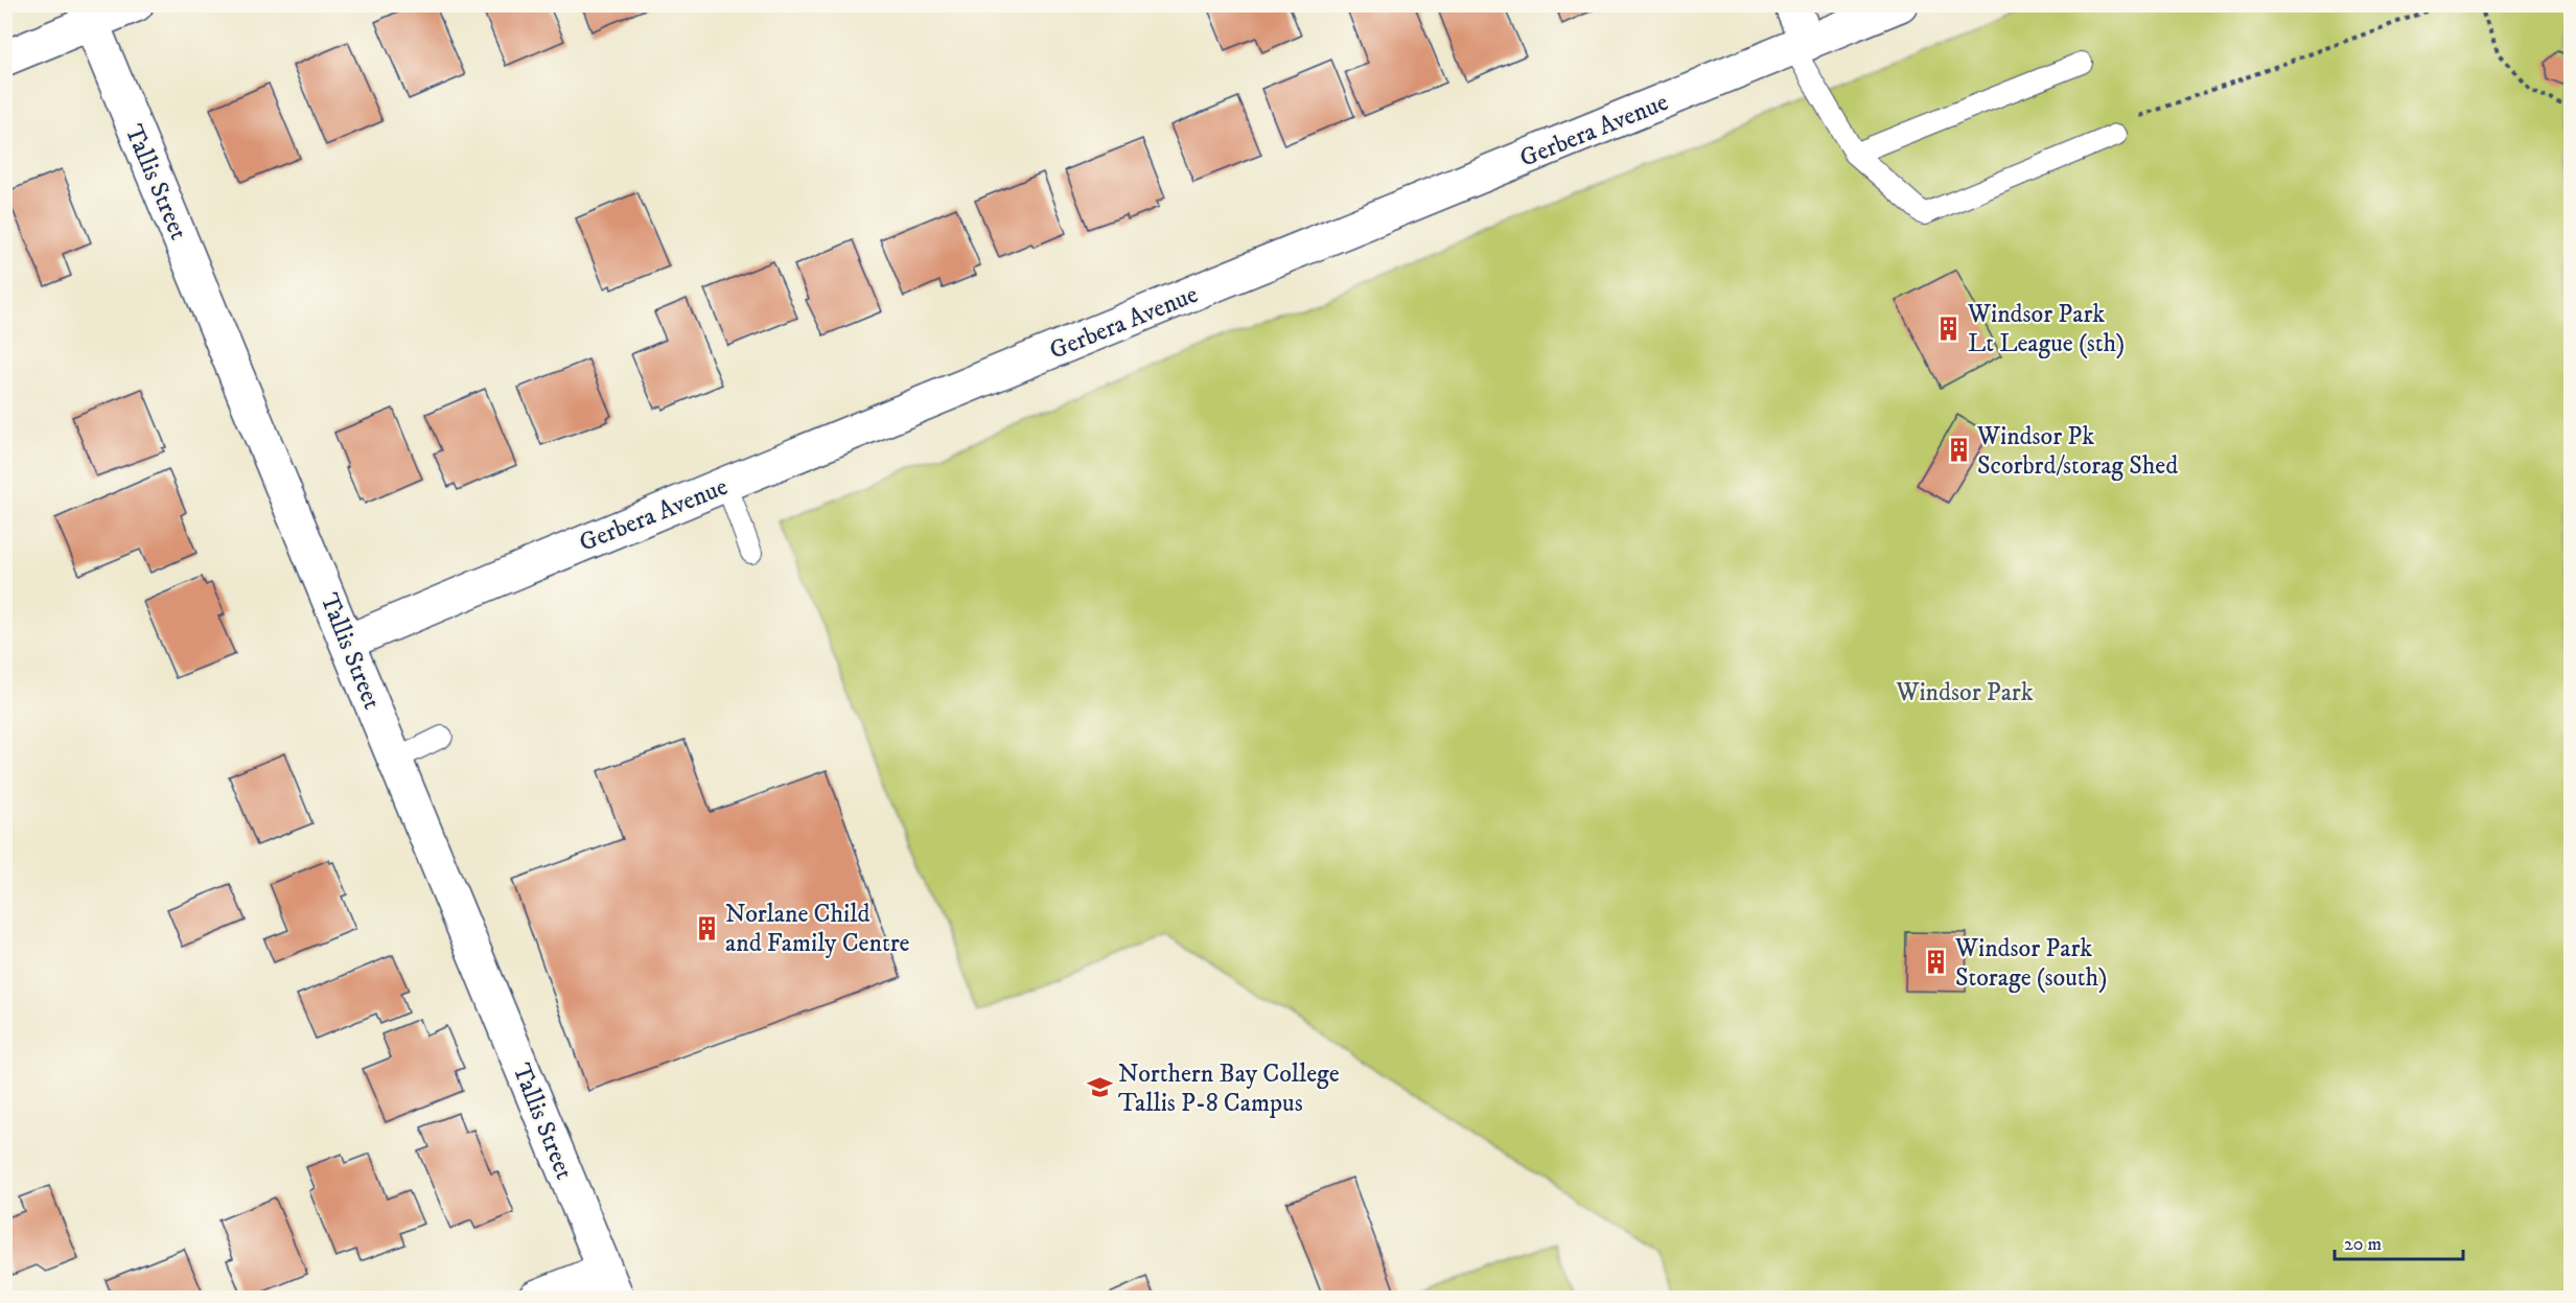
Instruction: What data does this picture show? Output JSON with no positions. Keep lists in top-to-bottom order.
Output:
{
  "streets": {
    "street": ["Gerbera Avenue", "Tallis Street"]
  },
  "crossings": [
    ["Gerbera Avenue", "Tallis Street"]
  ],
  "parks": ["Windsor Park"],
  "places": {
    "building": [
      "Windsor Park Lt League (sth)",
      "Windsor Pk Scorbrd/storag Shed",
      "Norlane Child and Family Centre",
      "Windsor Park Storage (south)"
    ],
    "school or university": ["Northern Bay College Tallis P-8 Campus"]
  },
  "scale_bar": "20 m"
}
